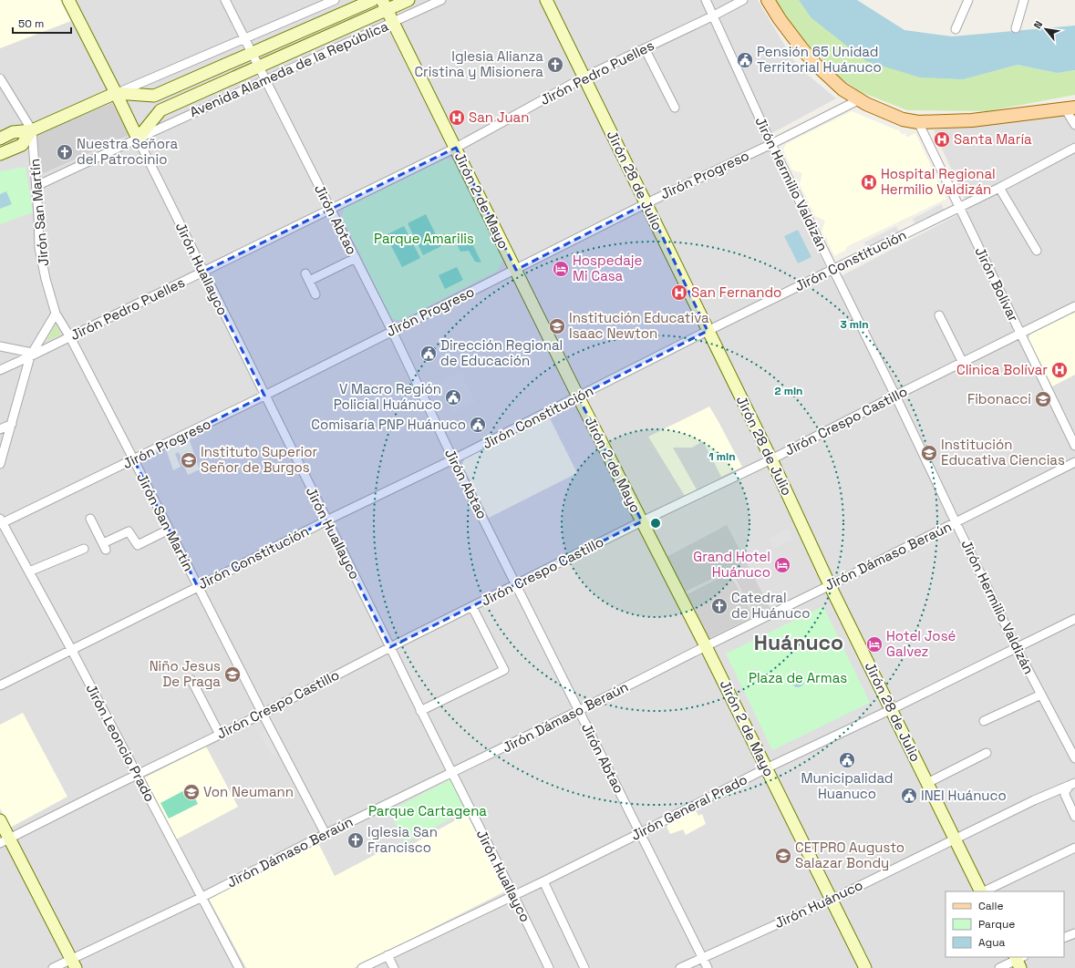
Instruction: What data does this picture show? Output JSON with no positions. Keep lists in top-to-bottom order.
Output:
{
  "streets": {
    "street": [
      "Avenida Alameda de la República",
      "Jirón Pedro Puelles",
      "Jirón Progreso",
      "Jirón 28 de Julio",
      "Jirón Hermilio Valdizán",
      "Jirón 2 de Mayo",
      "Jirón San Martín",
      "Jirón Abtao",
      "Jirón Constitución",
      "Jirón Huallayco",
      "Jirón Bolívar",
      "Jirón Crespo Castillo",
      "Jirón Dámaso Beraún",
      "Jirón Leoncio Prado",
      "Jirón General Prado",
      "Jirón Huánuco"
    ]
  },
  "crossings": [
    ["Avenida Alameda de la República", "Jirón 2 de Mayo"],
    ["Avenida Alameda de la República", "Jirón San Martín"],
    ["Avenida Alameda de la República", "Jirón Abtao"],
    ["Avenida Alameda de la República", "Jirón Huallayco"],
    ["Jirón Pedro Puelles", "Jirón 28 de Julio"],
    ["Jirón Pedro Puelles", "Jirón Hermilio Valdizán"],
    ["Jirón Pedro Puelles", "Jirón 2 de Mayo"],
    ["Jirón Pedro Puelles", "Jirón San Martín"],
    ["Jirón Pedro Puelles", "Jirón Abtao"],
    ["Jirón Pedro Puelles", "Jirón Huallayco"],
    ["Jirón Progreso", "Jirón 28 de Julio"],
    ["Jirón Progreso", "Jirón Hermilio Valdizán"],
    ["Jirón Progreso", "Jirón 2 de Mayo"],
    ["Jirón Progreso", "Jirón San Martín"],
    ["Jirón Progreso", "Jirón Abtao"],
    ["Jirón Progreso", "Jirón Huallayco"],
    ["Jirón Progreso", "Jirón Leoncio Prado"],
    ["Jirón 28 de Julio", "Jirón Constitución"],
    ["Jirón 28 de Julio", "Jirón Crespo Castillo"],
    ["Jirón 28 de Julio", "Jirón Dámaso Beraún"],
    ["Jirón 28 de Julio", "Jirón General Prado"],
    ["Jirón 28 de Julio", "Jirón Huánuco"],
    ["Jirón Hermilio Valdizán", "Jirón Constitución"],
    ["Jirón Hermilio Valdizán", "Jirón Crespo Castillo"],
    ["Jirón Hermilio Valdizán", "Jirón Dámaso Beraún"],
    ["Jirón Hermilio Valdizán", "Jirón General Prado"],
    ["Jirón 2 de Mayo", "Jirón Constitución"],
    ["Jirón 2 de Mayo", "Jirón Crespo Castillo"],
    ["Jirón 2 de Mayo", "Jirón Dámaso Beraún"],
    ["Jirón 2 de Mayo", "Jirón General Prado"],
    ["Jirón 2 de Mayo", "Jirón Huánuco"],
    ["Jirón San Martín", "Jirón Constitución"],
    ["Jirón San Martín", "Jirón Crespo Castillo"],
    ["Jirón San Martín", "Jirón Dámaso Beraún"],
    ["Jirón Abtao", "Jirón Constitución"],
    ["Jirón Abtao", "Jirón Crespo Castillo"],
    ["Jirón Abtao", "Jirón Dámaso Beraún"],
    ["Jirón Abtao", "Jirón General Prado"],
    ["Jirón Abtao", "Jirón Huánuco"],
    ["Jirón Constitución", "Jirón Huallayco"],
    ["Jirón Constitución", "Jirón Bolívar"],
    ["Jirón Constitución", "Jirón Leoncio Prado"],
    ["Jirón Huallayco", "Jirón Crespo Castillo"],
    ["Jirón Huallayco", "Jirón Dámaso Beraún"],
    ["Jirón Huallayco", "Jirón General Prado"],
    ["Jirón Bolívar", "Jirón Crespo Castillo"],
    ["Jirón Crespo Castillo", "Jirón Leoncio Prado"],
    ["Jirón Dámaso Beraún", "Jirón Leoncio Prado"]
  ],
  "districts": ["Huánuco"],
  "parks": ["Parque Amarilis", "Plaza de Armas", "Parque Cartagena"],
  "places": {
    "public building": [
      "Pensión 65 Unidad Territorial Huánuco",
      "Dirección Regional de Educación",
      "V Macro Región Policial Huánuco",
      "Comisaría PNP Huánuco",
      "Municipalidad Huanuco",
      "INEI Huánuco"
    ],
    "church": [
      "Iglesia Alianza Cristina y Misionera",
      "Nuestra Señora del Patrocinio",
      "Catedral de Huánuco",
      "Iglesia San Francisco"
    ],
    "hospital": [
      "San Juan",
      "Santa María",
      "Hospital Regional Hermilio Valdizán",
      "San Fernando",
      "Clinica Bolívar"
    ],
    "hotel": ["Hospedaje Mi Casa", "Grand Hotel Huánuco", "Hotel José Galvez"],
    "school or university": [
      "Institución Educativa Isaac Newton",
      "Fibonacci",
      "Institución Educativa Ciencias",
      "Instituto Superior Señor de Burgos",
      "Niño Jesus De Praga",
      "Von Neumann",
      "CETPRO Augusto Salazar Bondy"
    ]
  },
  "legend": ["Calle", "Parque", "Agua"],
  "scale_bar": "50 m",
  "north": "top left",
  "rings": ["3 min", "2 min", "1 min"]
}
